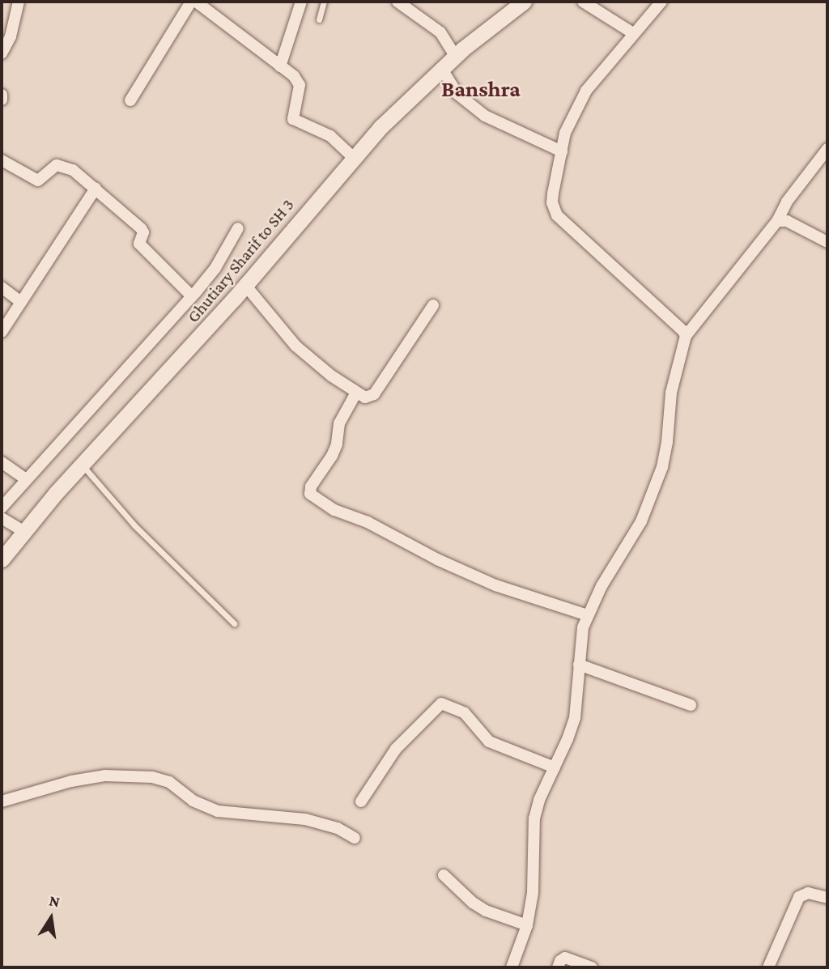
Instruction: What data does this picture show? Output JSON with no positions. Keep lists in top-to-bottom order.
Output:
{
  "streets": {
    "main road": ["Ghutiary Sharif to SH 3"]
  },
  "districts": ["Banshra"],
  "north": "top"
}
